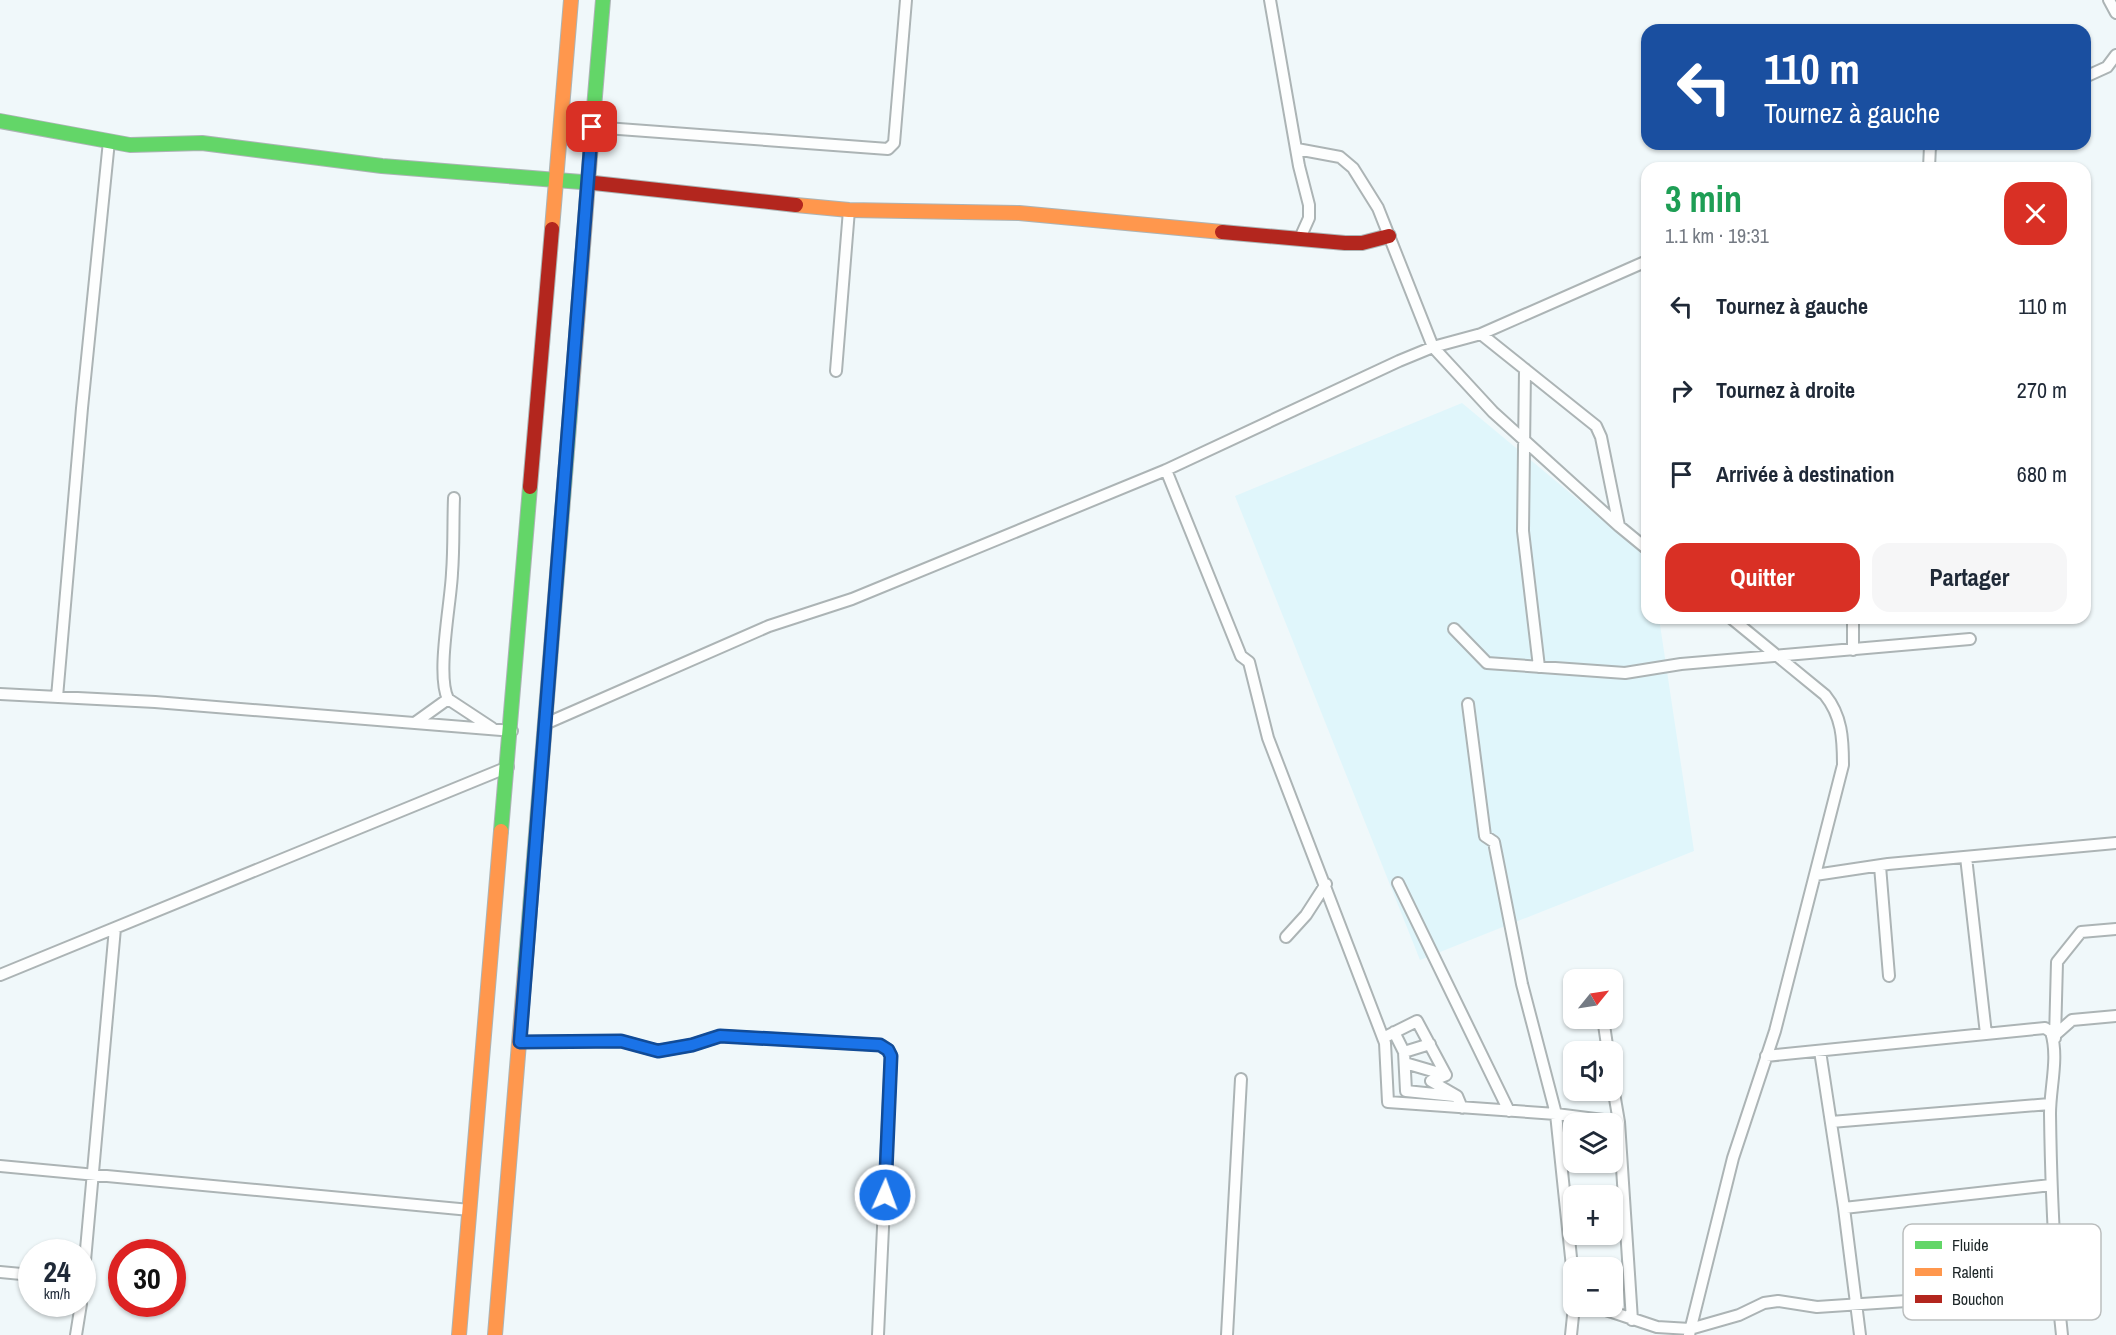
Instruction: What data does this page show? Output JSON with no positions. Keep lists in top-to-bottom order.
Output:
{
  "legend": ["Fluide", "Ralenti", "Bouchon"],
  "north": "top right",
  "page": {
    "turn": ["110 m", "Tournez à gauche"],
    "heading": ["3 min", "1.1 km · 19:31"],
    "list": [
      {
        "name": "Tournez à gauche",
        "value": "110 m"
      },
      {
        "name": "Tournez à droite",
        "value": "270 m"
      },
      {
        "name": "Arrivée à destination",
        "value": "680 m"
      }
    ],
    "buttons": ["Quitter", "Partager"],
    "map_buttons": ["+", "−"],
    "speed": "24 km/h",
    "limit": "30"
  }
}
